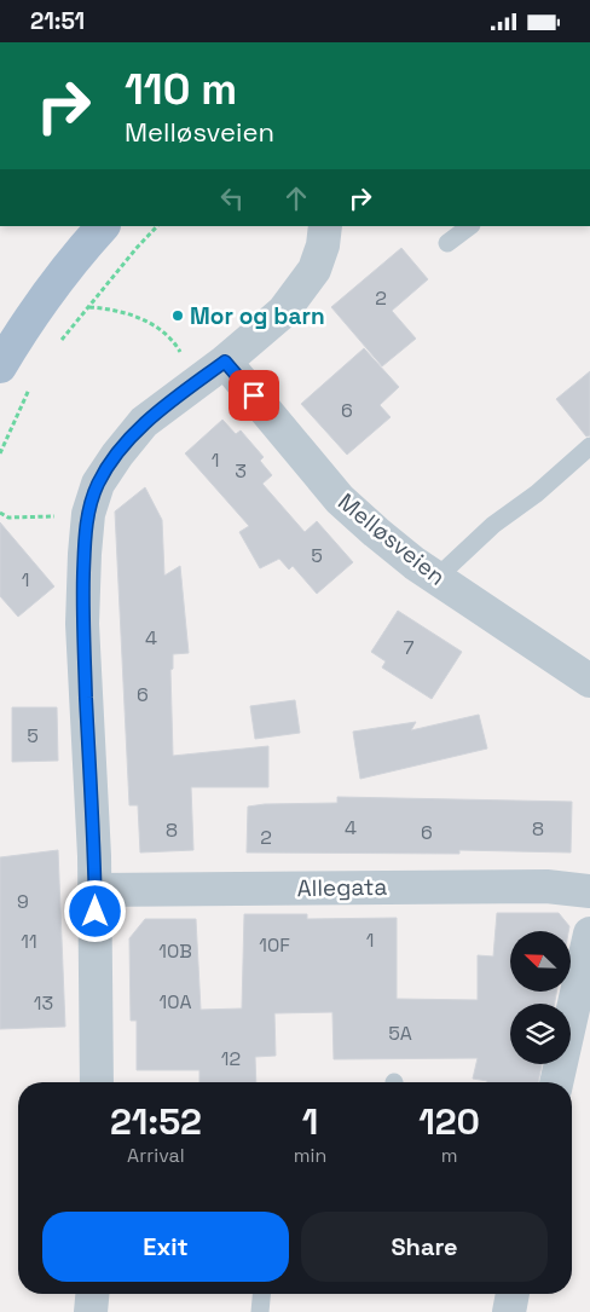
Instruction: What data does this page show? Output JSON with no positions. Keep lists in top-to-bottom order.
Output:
{
  "streets": {
    "street": ["Melløsveien", "Allegata"]
  },
  "places": ["Mor og barn"],
  "house_numbers": [
    "2",
    "6",
    "1",
    "3",
    "5",
    "1",
    "4",
    "7",
    "6",
    "5",
    "4",
    "8",
    "8",
    "6",
    "2",
    "9",
    "1",
    "11",
    "10F",
    "10B",
    "10A",
    "13",
    "5A",
    "12"
  ],
  "north": "top left",
  "page": {
    "status": "21:51",
    "turn": ["110 m", "Melløsveien"],
    "eta": [
      "21:52",
      "Arrival",
      "1",
      "min",
      "120",
      "m"
    ],
    "buttons": ["Exit", "Share"]
  }
}
